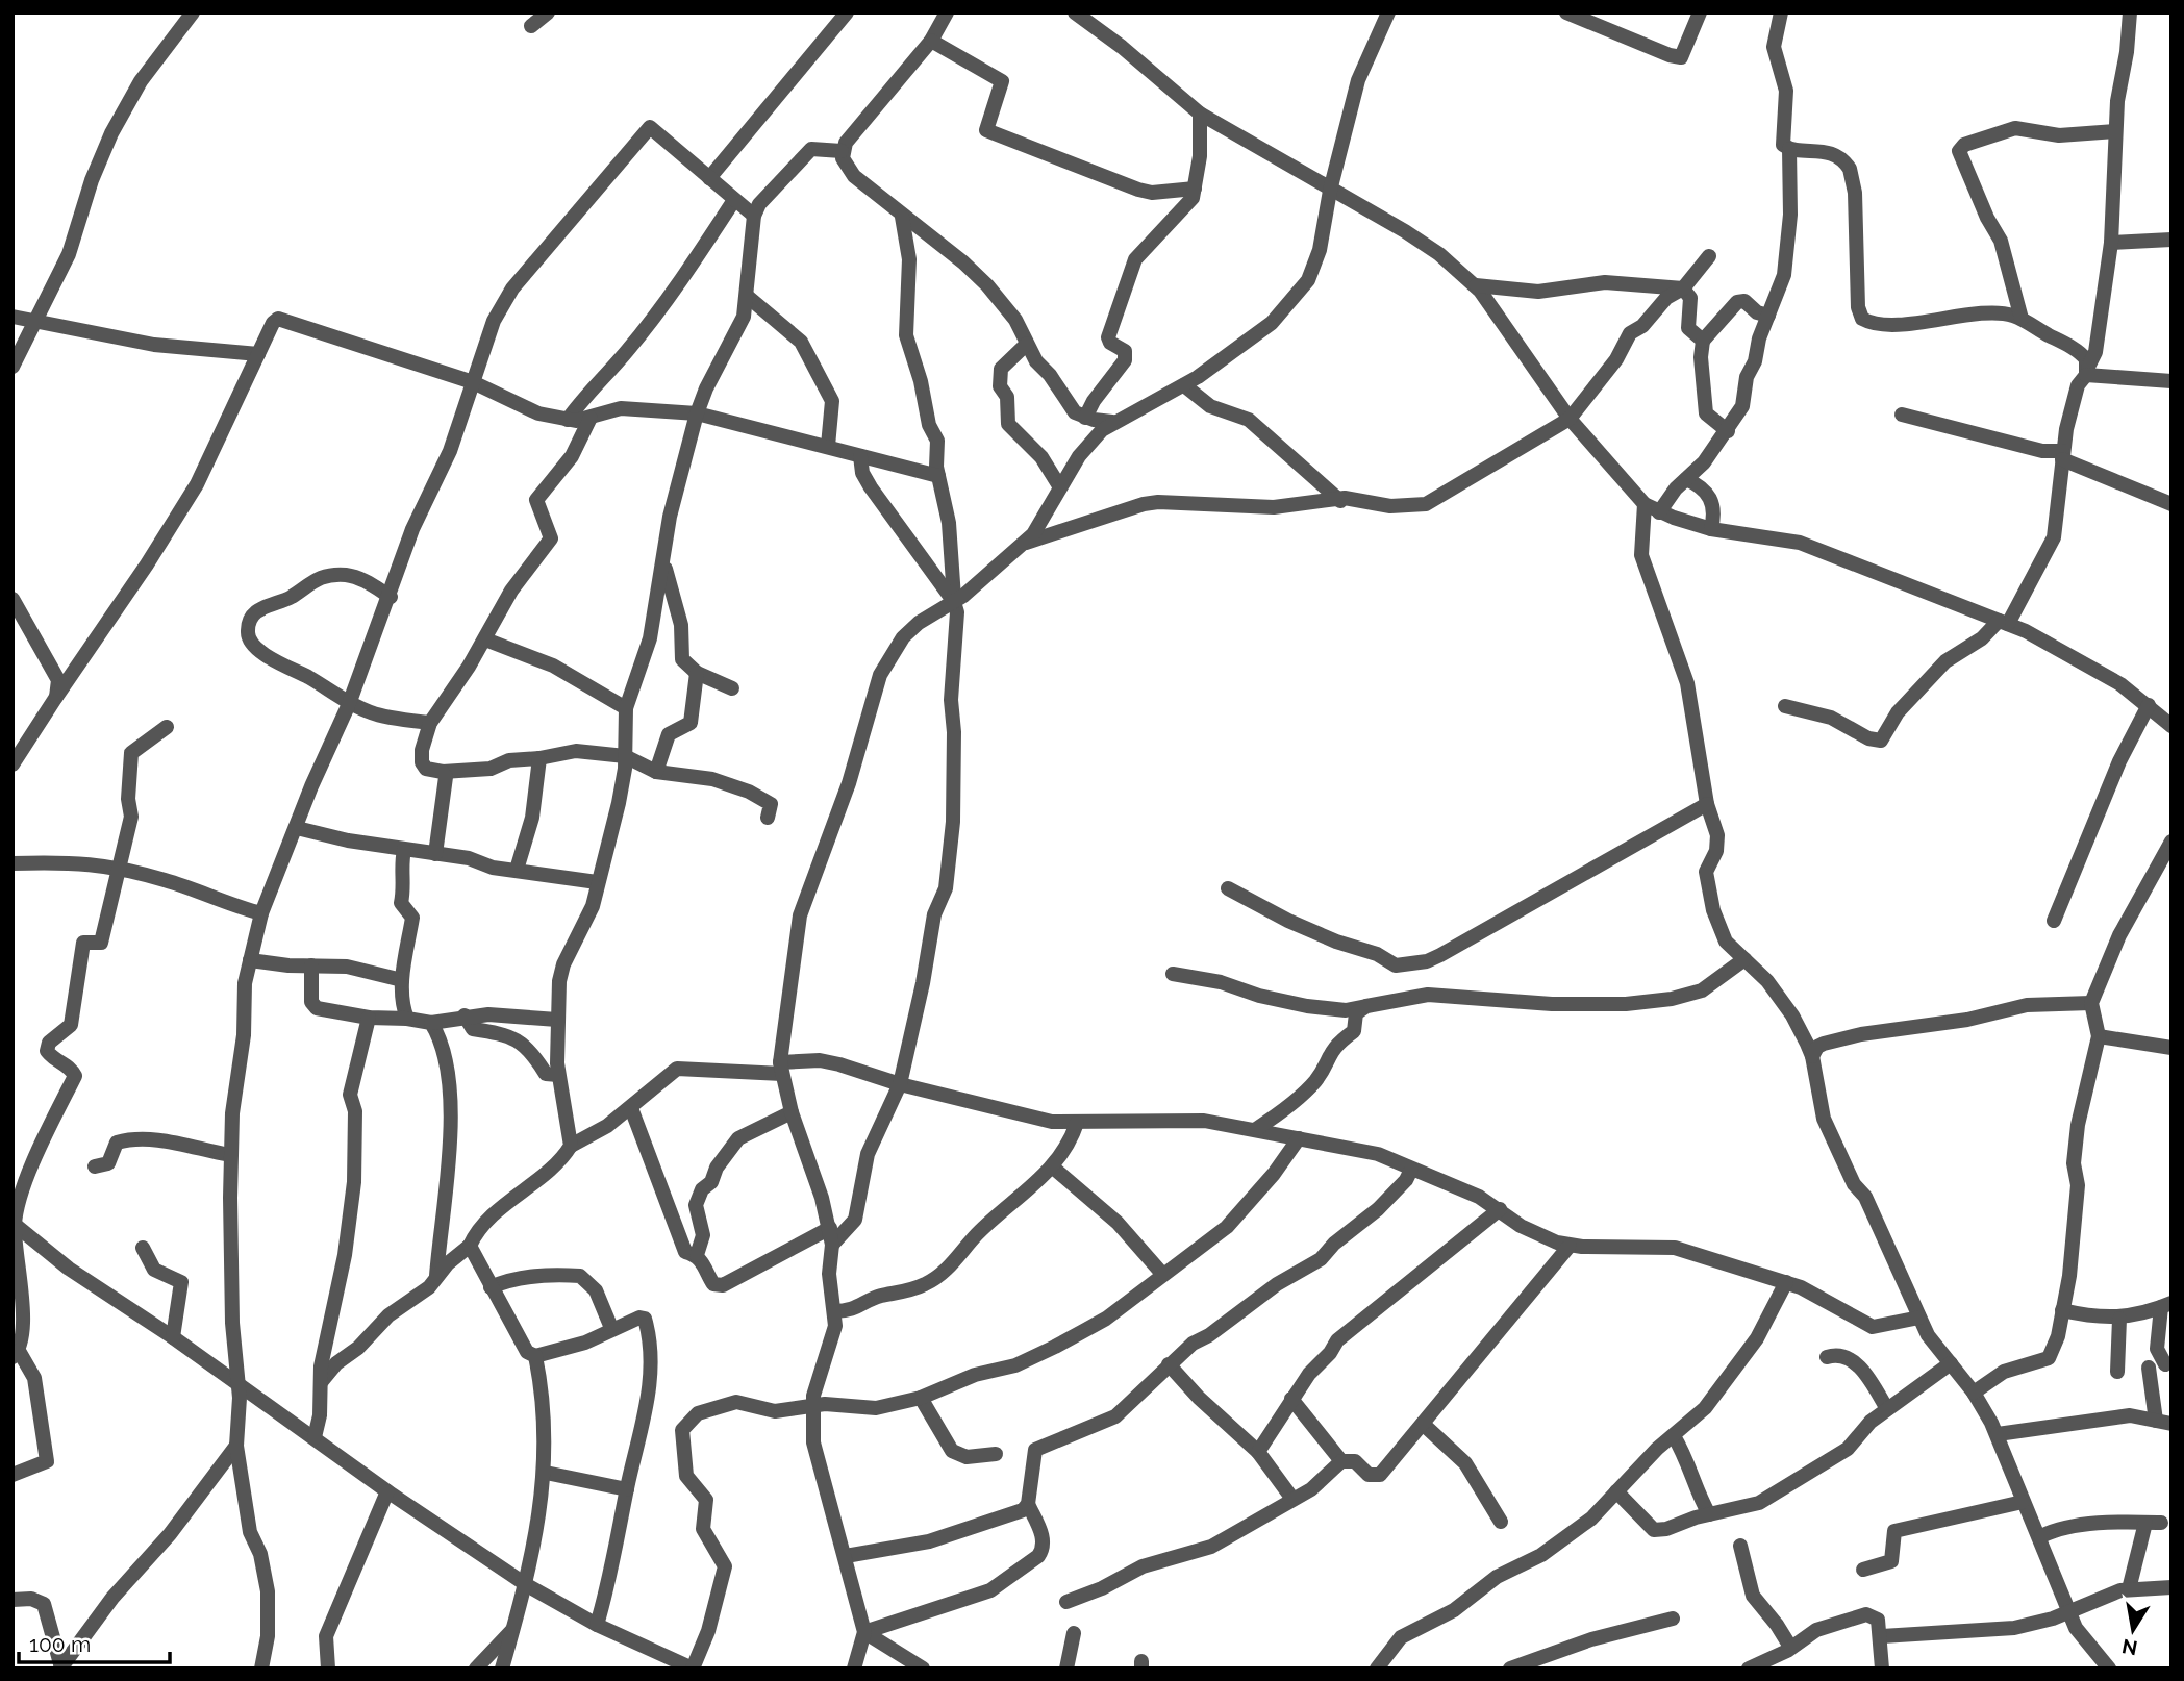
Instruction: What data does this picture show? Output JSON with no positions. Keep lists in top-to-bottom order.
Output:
{
  "scale_bar": "100 m",
  "north": "bottom"
}
